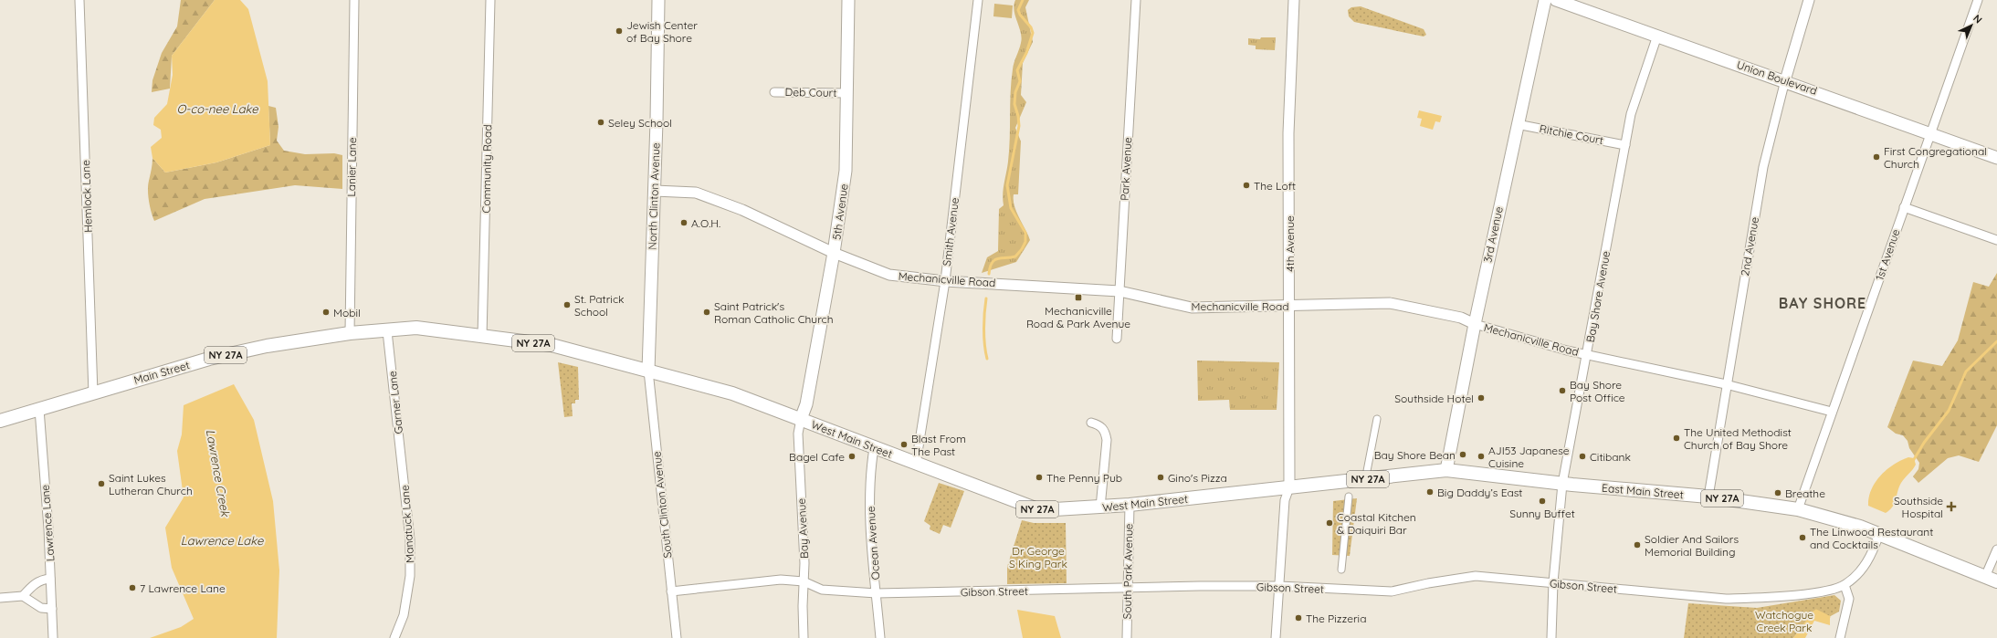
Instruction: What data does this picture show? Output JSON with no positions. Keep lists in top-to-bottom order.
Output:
{
  "streets": {
    "main road": [
      "Union Boulevard",
      "North Clinton Avenue",
      "5th Avenue",
      "3rd Avenue",
      "NY 27A",
      "Main Street",
      "West Main Street",
      "East Main Street"
    ],
    "street": [
      "Deb Court",
      "Ritchie Court",
      "Lanier Lane",
      "Community Road",
      "Park Avenue",
      "Hemlock Lane",
      "Smith Avenue",
      "4th Avenue",
      "2nd Avenue",
      "1st Avenue",
      "Mechanicville Road",
      "Bay Shore Avenue",
      "Garner Lane",
      "South Clinton Avenue",
      "Lawrence Lane",
      "Manatuck Lane",
      "Bay Avenue",
      "Ocean Avenue",
      "South Park Avenue",
      "Gibson Street"
    ]
  },
  "crossings": [
    ["Union Boulevard", "2nd Avenue"],
    ["Union Boulevard", "1st Avenue"],
    ["Union Boulevard", "Bay Shore Avenue"],
    ["Deb Court", "5th Avenue"],
    ["Ritchie Court", "3rd Avenue"],
    ["Ritchie Court", "Bay Shore Avenue"],
    ["Lanier Lane", "Main Street"],
    ["Community Road", "West Main Street"],
    ["Park Avenue", "Mechanicville Road"],
    ["Hemlock Lane", "Main Street"],
    ["North Clinton Avenue", "Mechanicville Road"],
    ["North Clinton Avenue", "West Main Street"],
    ["North Clinton Avenue", "South Clinton Avenue"],
    ["5th Avenue", "Mechanicville Road"],
    ["5th Avenue", "West Main Street"],
    ["5th Avenue", "Bay Avenue"],
    ["Smith Avenue", "Mechanicville Road"],
    ["Smith Avenue", "West Main Street"],
    ["3rd Avenue", "Mechanicville Road"],
    ["3rd Avenue", "East Main Street"],
    ["4th Avenue", "Mechanicville Road"],
    ["4th Avenue", "West Main Street"],
    ["4th Avenue", "East Main Street"],
    ["2nd Avenue", "Mechanicville Road"],
    ["2nd Avenue", "East Main Street"],
    ["1st Avenue", "Mechanicville Road"],
    ["1st Avenue", "East Main Street"],
    ["Mechanicville Road", "Bay Shore Avenue"],
    ["Bay Shore Avenue", "East Main Street"],
    ["Bay Shore Avenue", "Gibson Street"],
    ["NY 27A", "Main Street"],
    ["NY 27A", "East Main Street"],
    ["NY 27A", "Lawrence Lane"],
    ["Main Street", "Garner Lane"],
    ["Main Street", "West Main Street"],
    ["Main Street", "Lawrence Lane"],
    ["Garner Lane", "Manatuck Lane"],
    ["West Main Street", "East Main Street"],
    ["West Main Street", "South Clinton Avenue"],
    ["West Main Street", "Bay Avenue"],
    ["West Main Street", "Ocean Avenue"],
    ["West Main Street", "South Park Avenue"],
    ["East Main Street", "Gibson Street"],
    ["South Clinton Avenue", "Gibson Street"],
    ["Bay Avenue", "Gibson Street"],
    ["Ocean Avenue", "Gibson Street"],
    ["South Park Avenue", "Gibson Street"]
  ],
  "districts": ["BAY SHORE"],
  "water": ["O-co-nee Lake", "Lawrence Creek", "Lawrence Lake"],
  "parks": ["Dr George S King Park", "Watchogue Creek Park"],
  "places": {
    "other": [
      "Jewish Center of Bay Shore",
      "Seley School",
      "First Congregational Church",
      "The Loft",
      "A.O.H.",
      "St. Patrick School",
      "Mobil",
      "Saint Patrick's Roman Catholic Church",
      "Bay Shore Post Office",
      "Southside Hotel",
      "The United Methodist Church of Bay Shore",
      "Blast From The Past",
      "Bay Shore Bean",
      "Bagel Cafe",
      "AJI53 Japanese Cuisine",
      "Citibank",
      "The Penny Pub",
      "Gino's Pizza",
      "Saint Lukes Lutheran Church",
      "Big Daddy’s East",
      "Breathe",
      "Sunny Buffet",
      "Coastal Kitchen & Daiquiri Bar",
      "The Linwood Restaurant and Cocktails",
      "Soldier And Sailors Memorial Building",
      "7 Lawrence Lane",
      "The Pizzeria"
    ],
    "transit": ["Mechanicville Road & Park Avenue"],
    "health": ["Southside Hospital"]
  },
  "north": "top right"
}
